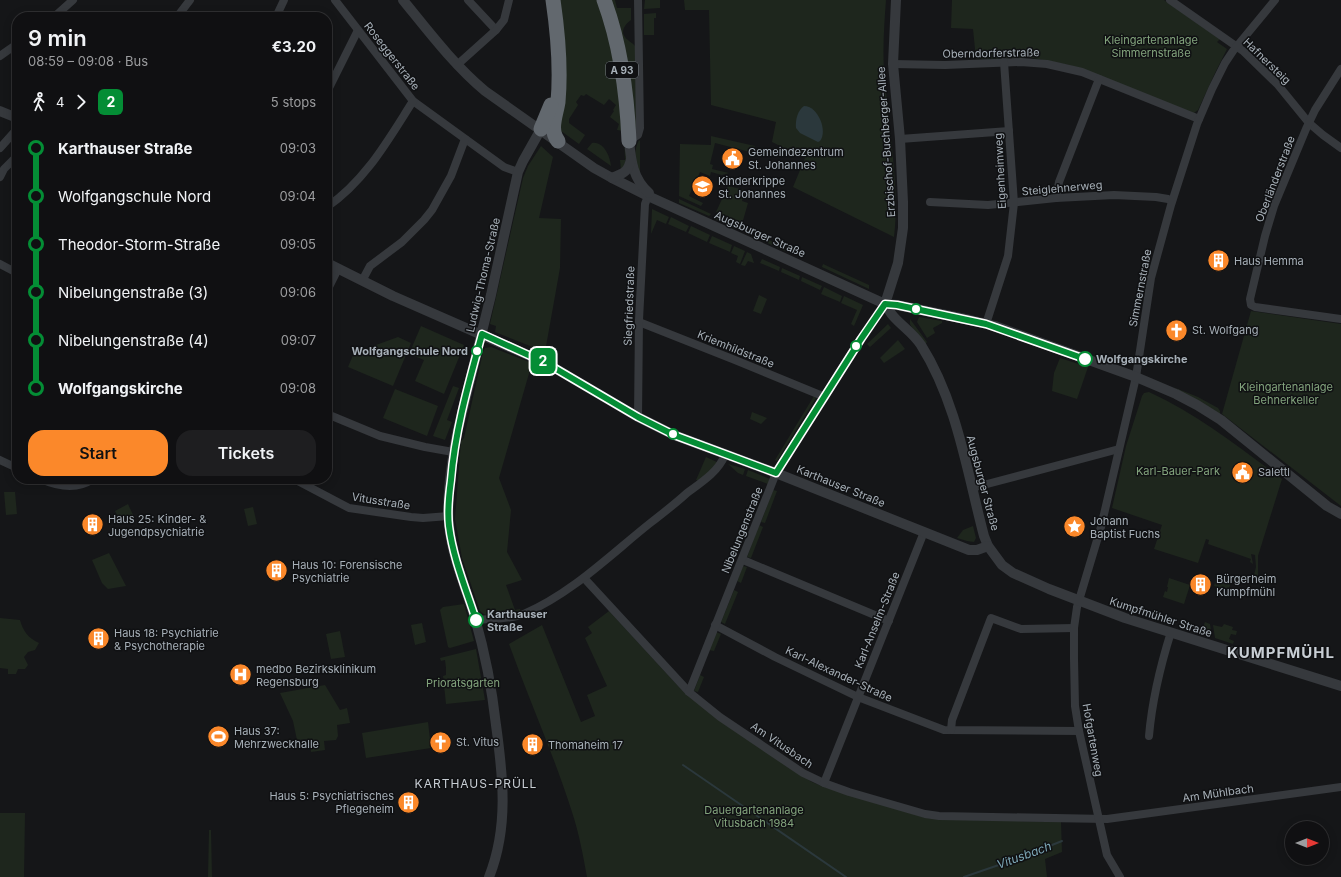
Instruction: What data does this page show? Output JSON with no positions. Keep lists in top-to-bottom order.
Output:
{
  "streets": {
    "highway": ["A 93"],
    "street": [
      "Oberndorferstraße",
      "Roseggerstraße",
      "Hafnersteig",
      "Erzbischof-Buchberger-Allee",
      "Eigenheimweg",
      "Oberländerstraße",
      "Steiglehnerweg",
      "Augsburger Straße",
      "Ludwig-Thoma-Straße",
      "Simmernstraße",
      "Siegfriedstraße",
      "Kriemhildstraße",
      "Karthauser Straße",
      "Vitusstraße",
      "Nibelungenstraße",
      "Kumpfmühler Straße",
      "Karl-Anselm-Straße",
      "Karl-Alexander-Straße",
      "Hofgartenweg",
      "Am Vitusbach",
      "Am Mühlbach"
    ]
  },
  "crossings": [
    ["Oberndorferstraße", "Erzbischof-Buchberger-Allee"],
    ["Oberndorferstraße", "Eigenheimweg"],
    ["Oberndorferstraße", "Simmernstraße"],
    ["Roseggerstraße", "Ludwig-Thoma-Straße"],
    ["Hafnersteig", "Oberländerstraße"],
    ["Hafnersteig", "Simmernstraße"],
    ["Erzbischof-Buchberger-Allee", "Augsburger Straße"],
    ["Erzbischof-Buchberger-Allee", "Nibelungenstraße"],
    ["Eigenheimweg", "Steiglehnerweg"],
    ["Steiglehnerweg", "Simmernstraße"],
    ["Augsburger Straße", "Ludwig-Thoma-Straße"],
    ["Augsburger Straße", "Siegfriedstraße"],
    ["Augsburger Straße", "Karthauser Straße"],
    ["Augsburger Straße", "Nibelungenstraße"],
    ["Augsburger Straße", "Kumpfmühler Straße"],
    ["Ludwig-Thoma-Straße", "Karthauser Straße"],
    ["Ludwig-Thoma-Straße", "Vitusstraße"],
    ["Simmernstraße", "Kumpfmühler Straße"],
    ["Simmernstraße", "Hofgartenweg"],
    ["Siegfriedstraße", "Kriemhildstraße"],
    ["Siegfriedstraße", "Karthauser Straße"],
    ["Kriemhildstraße", "Nibelungenstraße"],
    ["Karthauser Straße", "Nibelungenstraße"],
    ["Karthauser Straße", "Karl-Anselm-Straße"],
    ["Nibelungenstraße", "Karl-Alexander-Straße"],
    ["Nibelungenstraße", "Am Vitusbach"],
    ["Kumpfmühler Straße", "Hofgartenweg"],
    ["Karl-Anselm-Straße", "Karl-Alexander-Straße"],
    ["Karl-Anselm-Straße", "Am Vitusbach"],
    ["Karl-Alexander-Straße", "Hofgartenweg"],
    ["Hofgartenweg", "Am Vitusbach"],
    ["Hofgartenweg", "Am Mühlbach"],
    ["Am Vitusbach", "Am Mühlbach"]
  ],
  "districts": ["KUMPFMÜHL", "KARTHAUS-PRÜLL"],
  "water": ["Vitusbach"],
  "parks": [
    "Kleingartenanlage Simmernstraße",
    "Kleingartenanlage Behnerkeller",
    "Karl-Bauer-Park",
    "Prioratsgarten",
    "Dauergartenanlage Vitusbach 1984"
  ],
  "places": {
    "public building": ["Gemeindezentrum St. Johannes", "Salettl"],
    "school or university": ["Kinderkrippe St. Johannes"],
    "building": [
      "Haus Hemma",
      "Haus 25: Kinder- & Jugendpsychiatrie",
      "Haus 10: Forensische Psychiatrie",
      "Bürgerheim Kumpfmühl",
      "Haus 18: Psychiatrie & Psychotherapie",
      "Thomaheim 17",
      "Haus 5: Psychiatrisches Pflegeheim"
    ],
    "church": ["St. Wolfgang", "St. Vitus"],
    "other": ["Wolfgangschule Nord", "Wolfgangskirche", "Karthauser Straße"],
    "place": ["Johann Baptist Fuchs"],
    "hospital": ["medbo Bezirksklinikum Regensburg"],
    "sports": ["Haus 37: Mehrzweckhalle"]
  },
  "lines": ["bus line 2"],
  "north": "right",
  "page": {
    "on_map": "2",
    "heading": ["9 min", "08:59 – 09:08 · Bus", "€3.20"],
    "legs": ["4", "2", "5 stops"],
    "list": [
      {
        "name": "Karthauser Straße",
        "value": "09:03"
      },
      {
        "name": "Wolfgangschule Nord",
        "value": "09:04"
      },
      {
        "name": "Theodor-Storm-Straße",
        "value": "09:05"
      },
      {
        "name": "Nibelungenstraße (3)",
        "value": "09:06"
      },
      {
        "name": "Nibelungenstraße (4)",
        "value": "09:07"
      },
      {
        "name": "Wolfgangskirche",
        "value": "09:08"
      }
    ],
    "buttons": ["Start", "Tickets"]
  }
}
